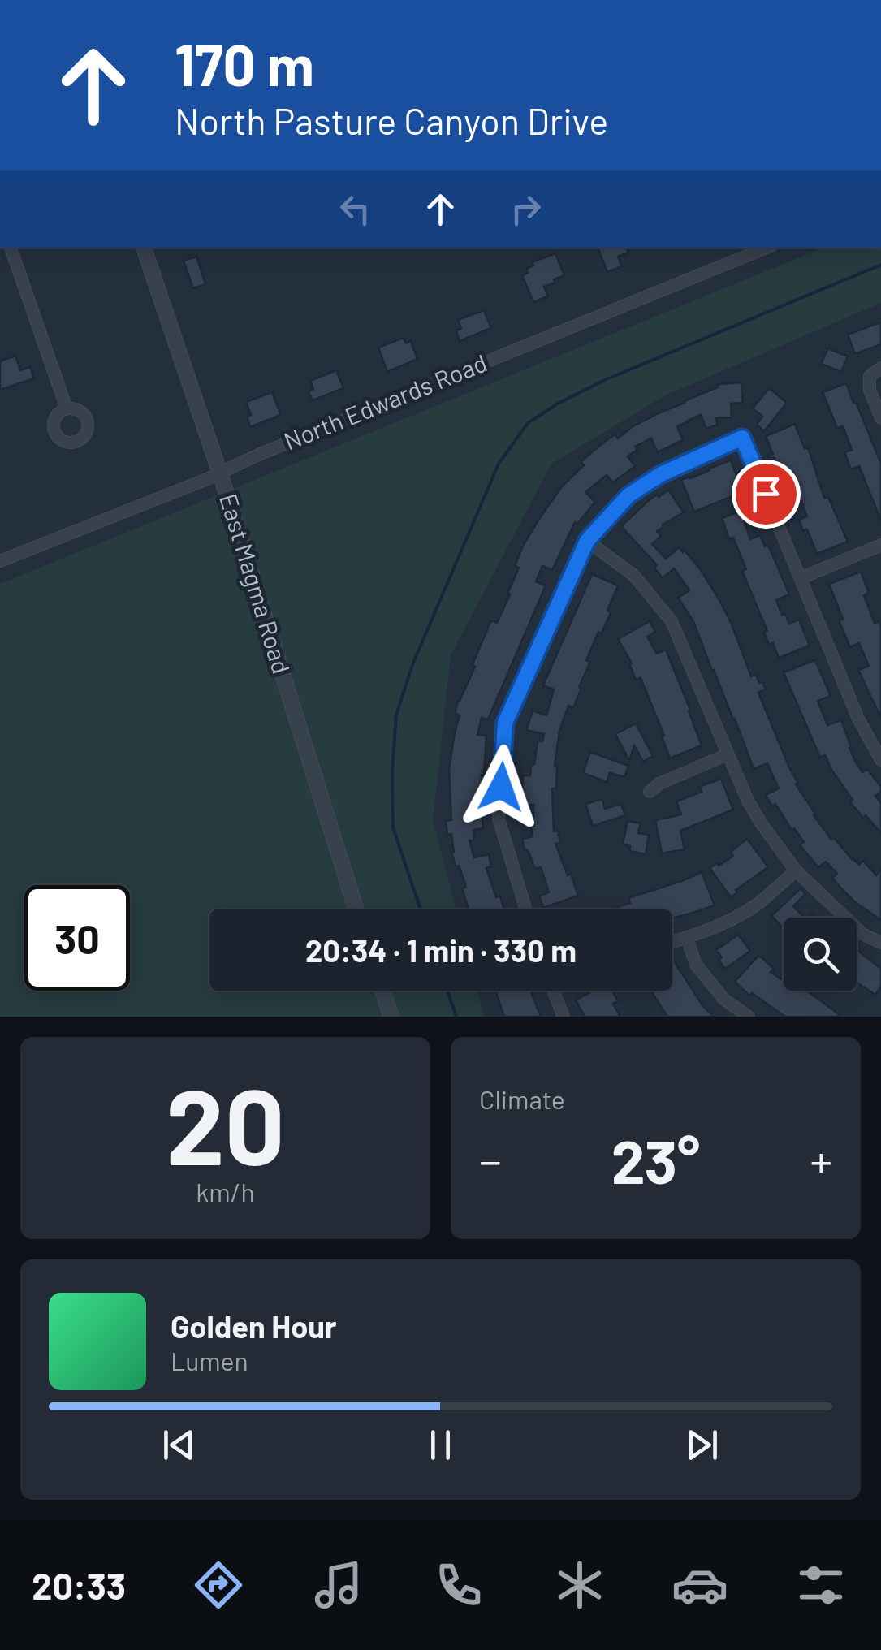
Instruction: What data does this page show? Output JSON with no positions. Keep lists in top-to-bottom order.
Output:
{
  "streets": {
    "street": ["North Edwards Road", "East Magma Road"]
  },
  "crossings": [
    ["North Edwards Road", "East Magma Road"]
  ],
  "page": {
    "turn": ["170 m", "North Pasture Canyon Drive"],
    "limit": "30",
    "trip": "20:34 · 1 min · 330 m",
    "tile": [
      ["20", "km/h"],
      "Climate"
    ],
    "heat": ["−", "23°", "+"],
    "song": ["Golden Hour", "Lumen"],
    "tabs": "20:33"
  }
}
